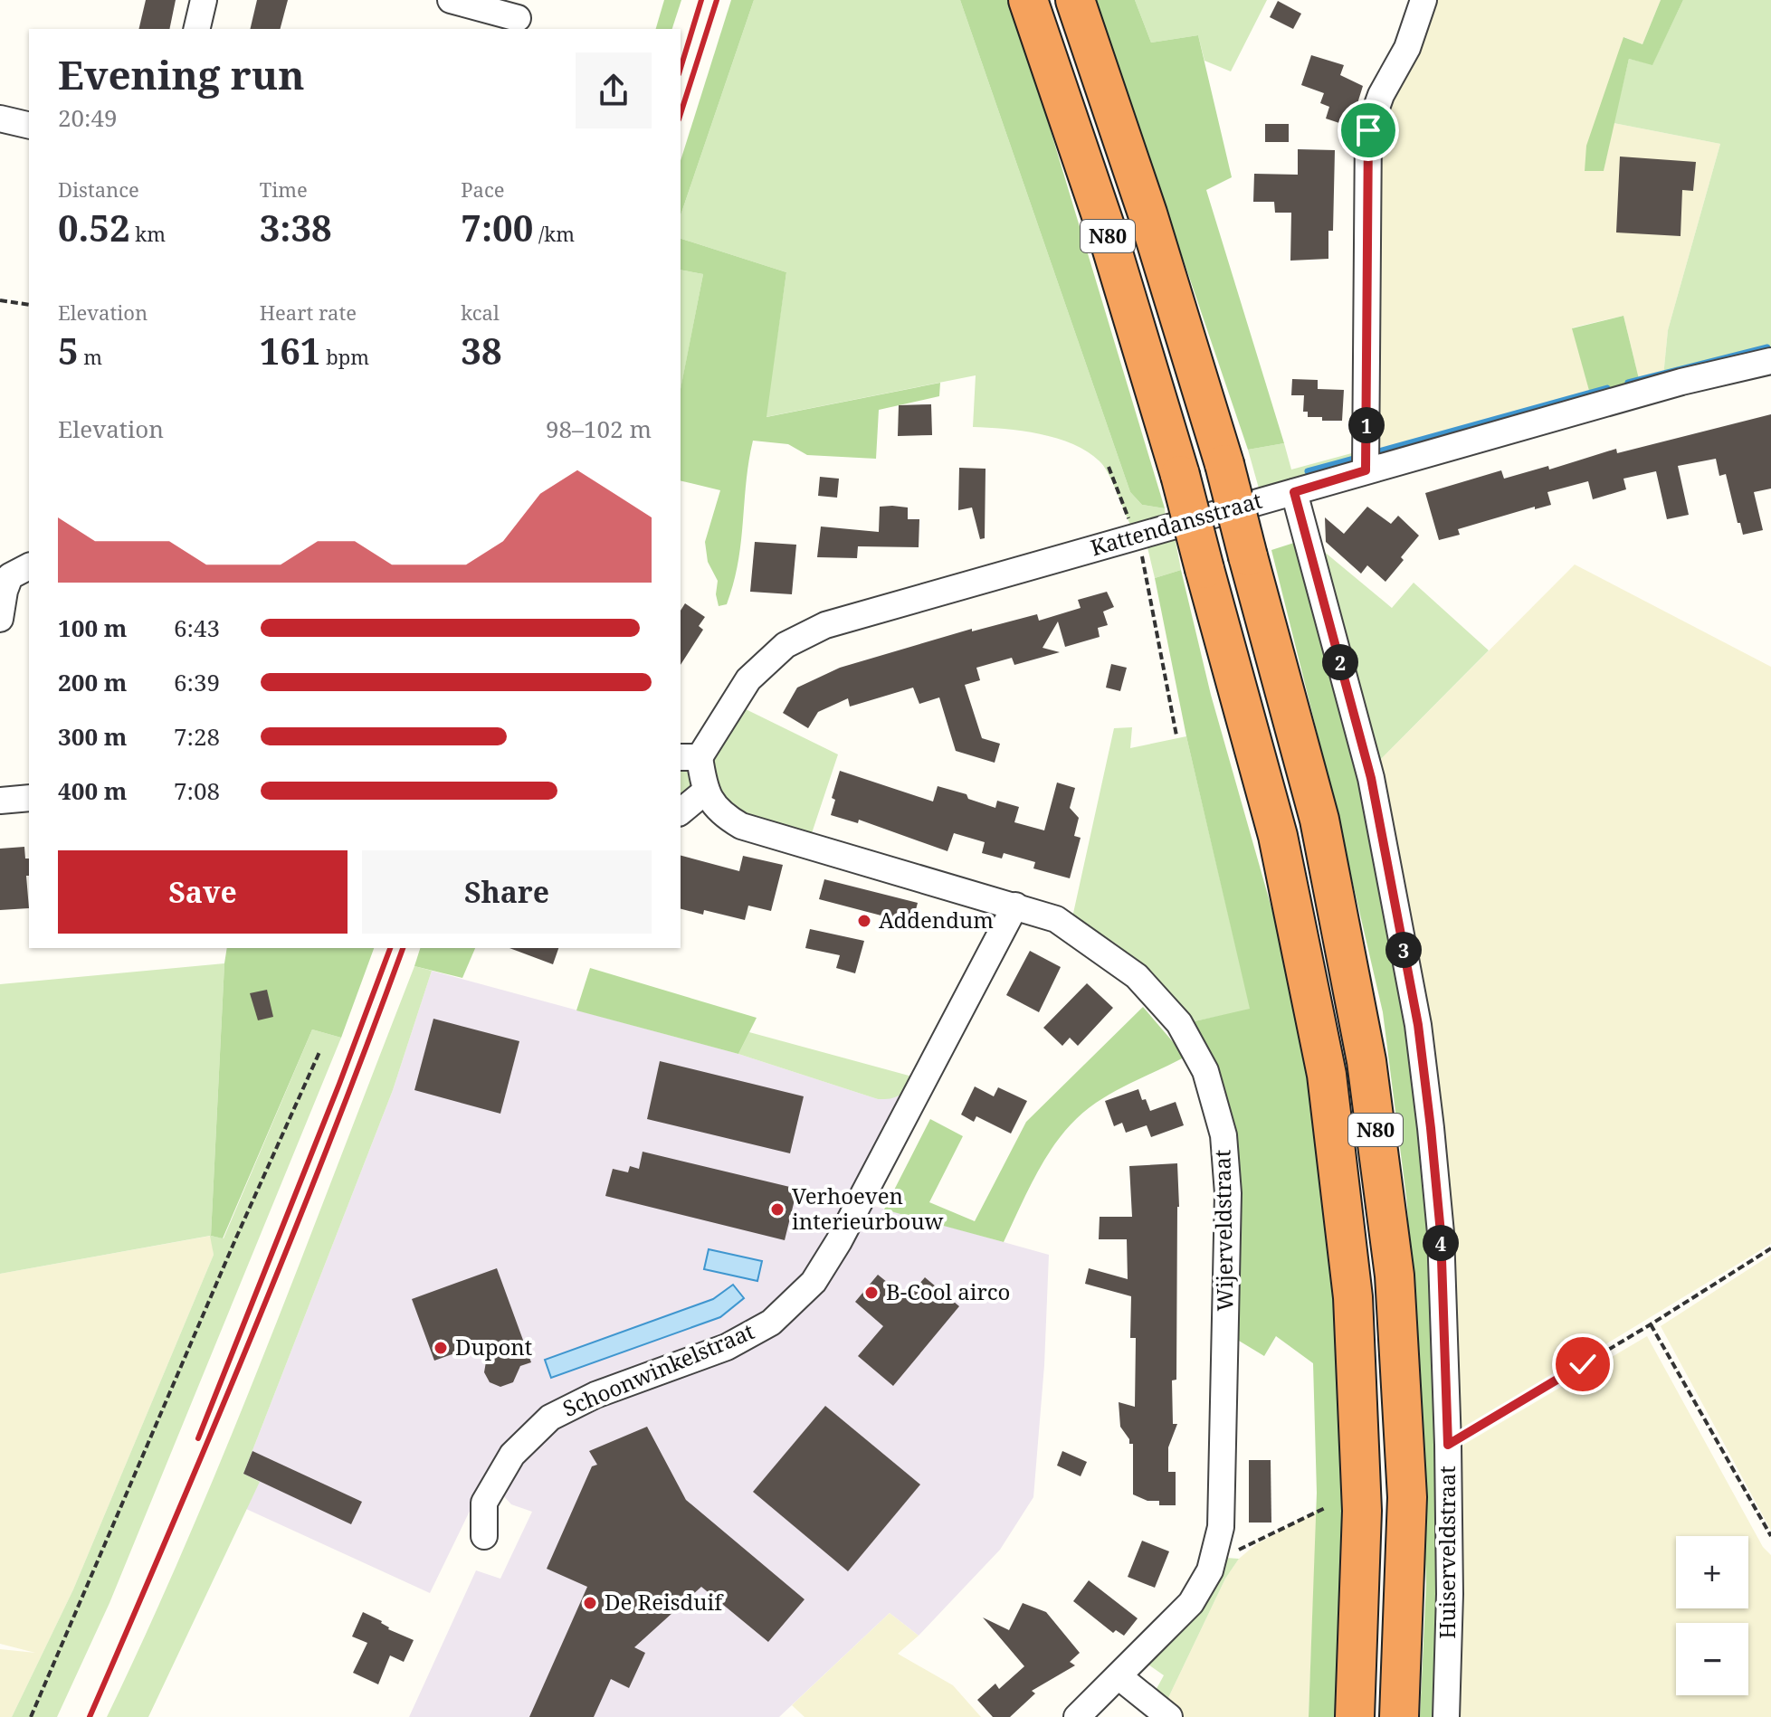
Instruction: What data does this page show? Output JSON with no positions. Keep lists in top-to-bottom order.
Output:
{
  "streets": {
    "highway": ["N80"],
    "street": [
      "Kattendansstraat",
      "Wijerveldstraat",
      "Schoonwinkelstraat",
      "Huiserveldstraat"
    ]
  },
  "crossings": [
    ["Kattendansstraat", "Huiserveldstraat"],
    ["Wijerveldstraat", "Schoonwinkelstraat"]
  ],
  "places": [
    "Addendum",
    "Verhoeven interieurbouw",
    "B-Cool airco",
    "Dupont",
    "De Reisduif"
  ],
  "page": {
    "heading": ["Evening run", "20:49"],
    "stats": [
      ["Distance", "0.52 km"],
      ["Time", "3:38"],
      ["Pace", "7:00 /km"],
      ["Elevation", "5 m"],
      ["Heart rate", "161 bpm"],
      ["kcal", "38"]
    ],
    "chart": ["Elevation", "98–102 m"],
    "pins": [
      "1",
      "2",
      "3",
      "4"
    ],
    "list": [
      {
        "name": "100 m",
        "note": "6:43"
      },
      {
        "name": "200 m",
        "note": "6:39"
      },
      {
        "name": "300 m",
        "note": "7:28"
      },
      {
        "name": "400 m",
        "note": "7:08"
      }
    ],
    "buttons": ["Save", "Share"],
    "map_buttons": ["+", "−"]
  }
}
